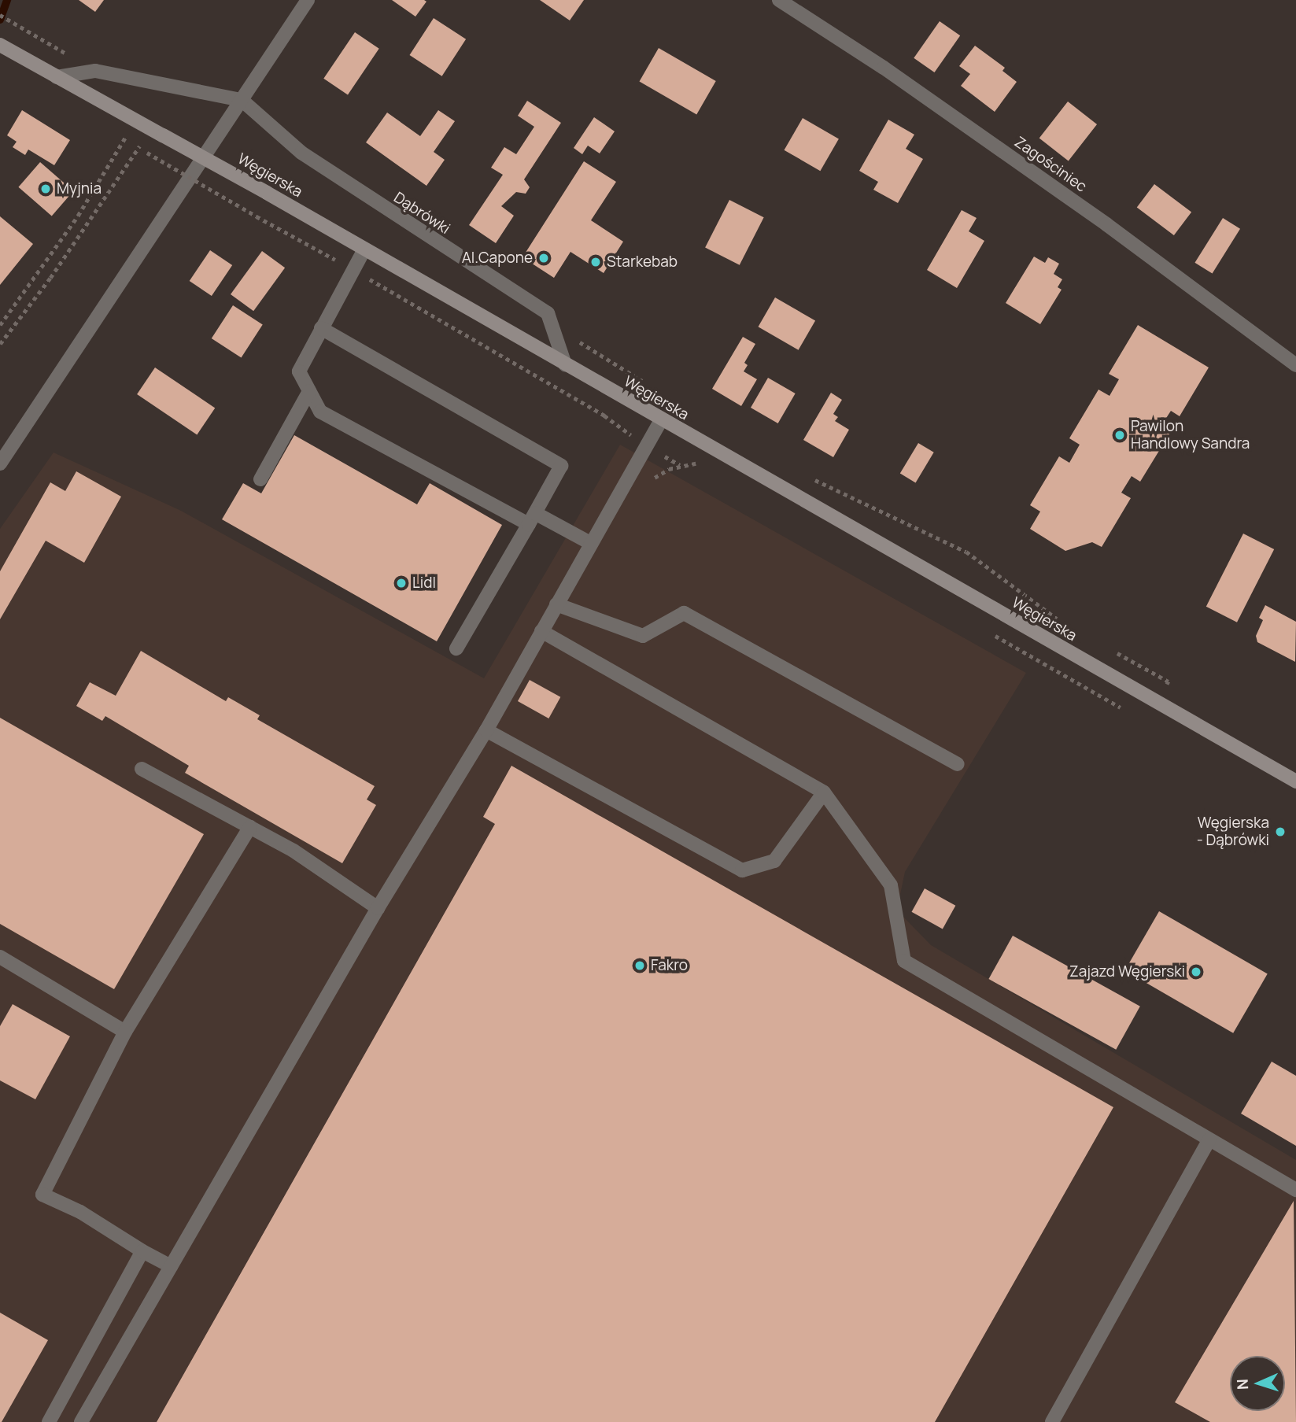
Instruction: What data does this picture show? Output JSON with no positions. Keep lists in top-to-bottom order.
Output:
{
  "streets": {
    "main road": ["Węgierska"],
    "street": ["Zagościniec", "Dąbrówki"]
  },
  "crossings": [
    ["Węgierska", "Dąbrówki"]
  ],
  "places": [
    "Myjnia",
    "Al.Capone",
    "Starkebab",
    "Pawilon Handlowy Sandra",
    "Lidl",
    "Węgierska - Dąbrówki",
    "Fakro",
    "Zajazd Węgierski"
  ],
  "north": "left"
}
